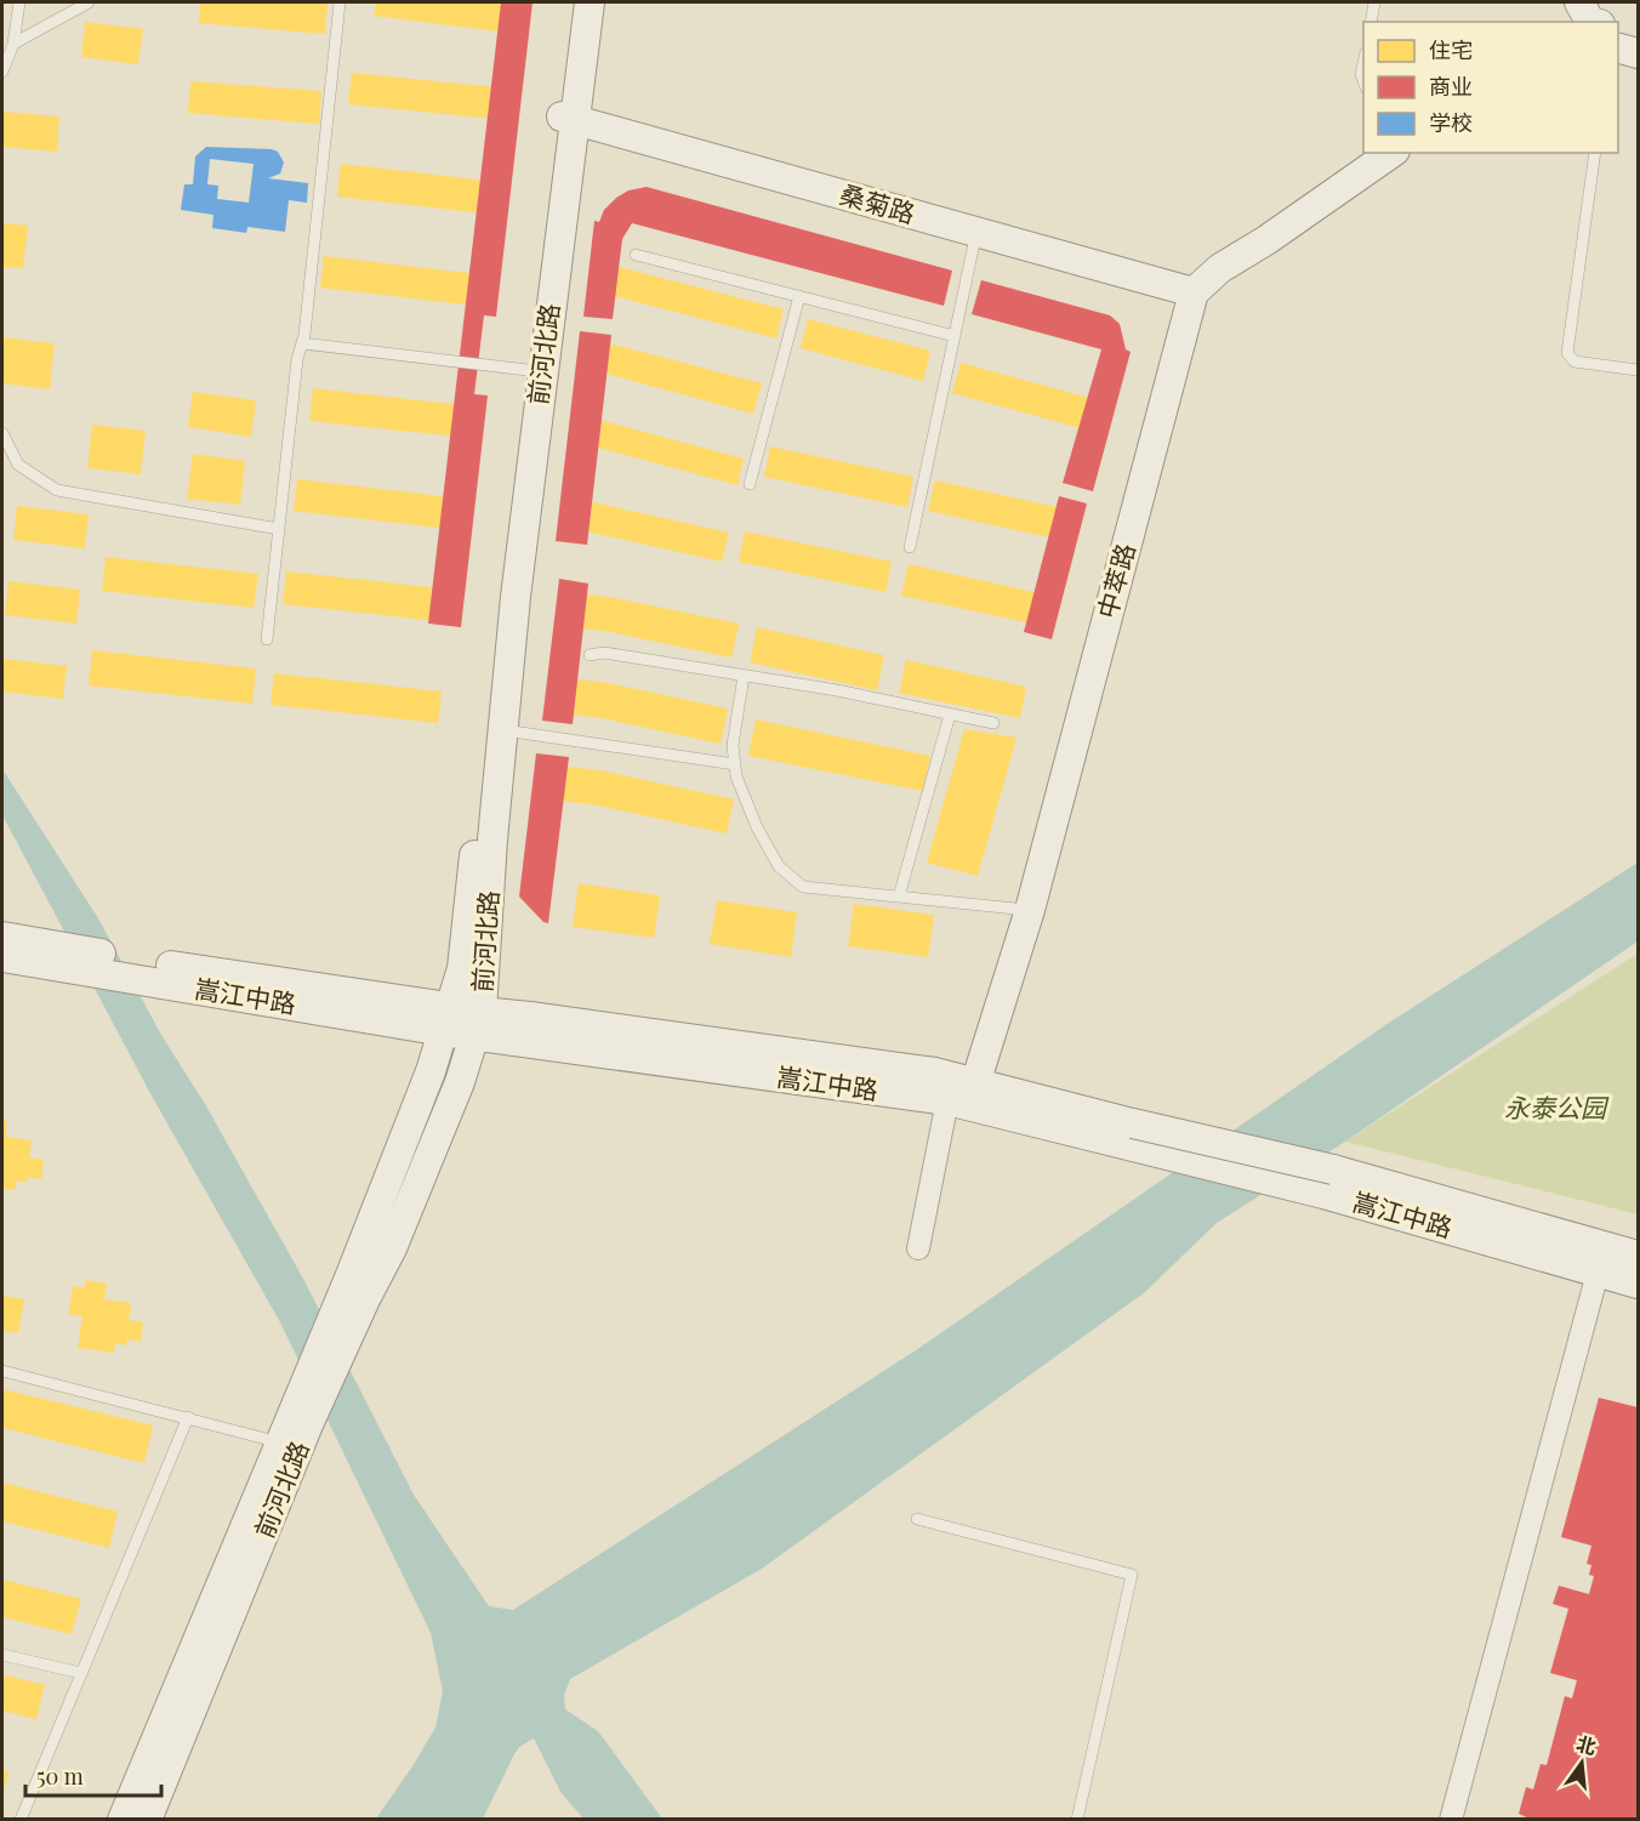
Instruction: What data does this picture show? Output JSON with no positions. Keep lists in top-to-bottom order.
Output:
{
  "streets": {
    "main road": [
      "桑菊路",
      "前河北路",
      "中萃路",
      "嵩江中路"
    ]
  },
  "crossings": [
    ["桑菊路", "前河北路"],
    ["桑菊路", "中萃路"],
    ["前河北路", "嵩江中路"],
    ["中萃路", "嵩江中路"]
  ],
  "parks": ["永泰公园"],
  "legend": ["住宅", "商业", "学校"],
  "scale_bar": "50 m",
  "north": "top"
}
